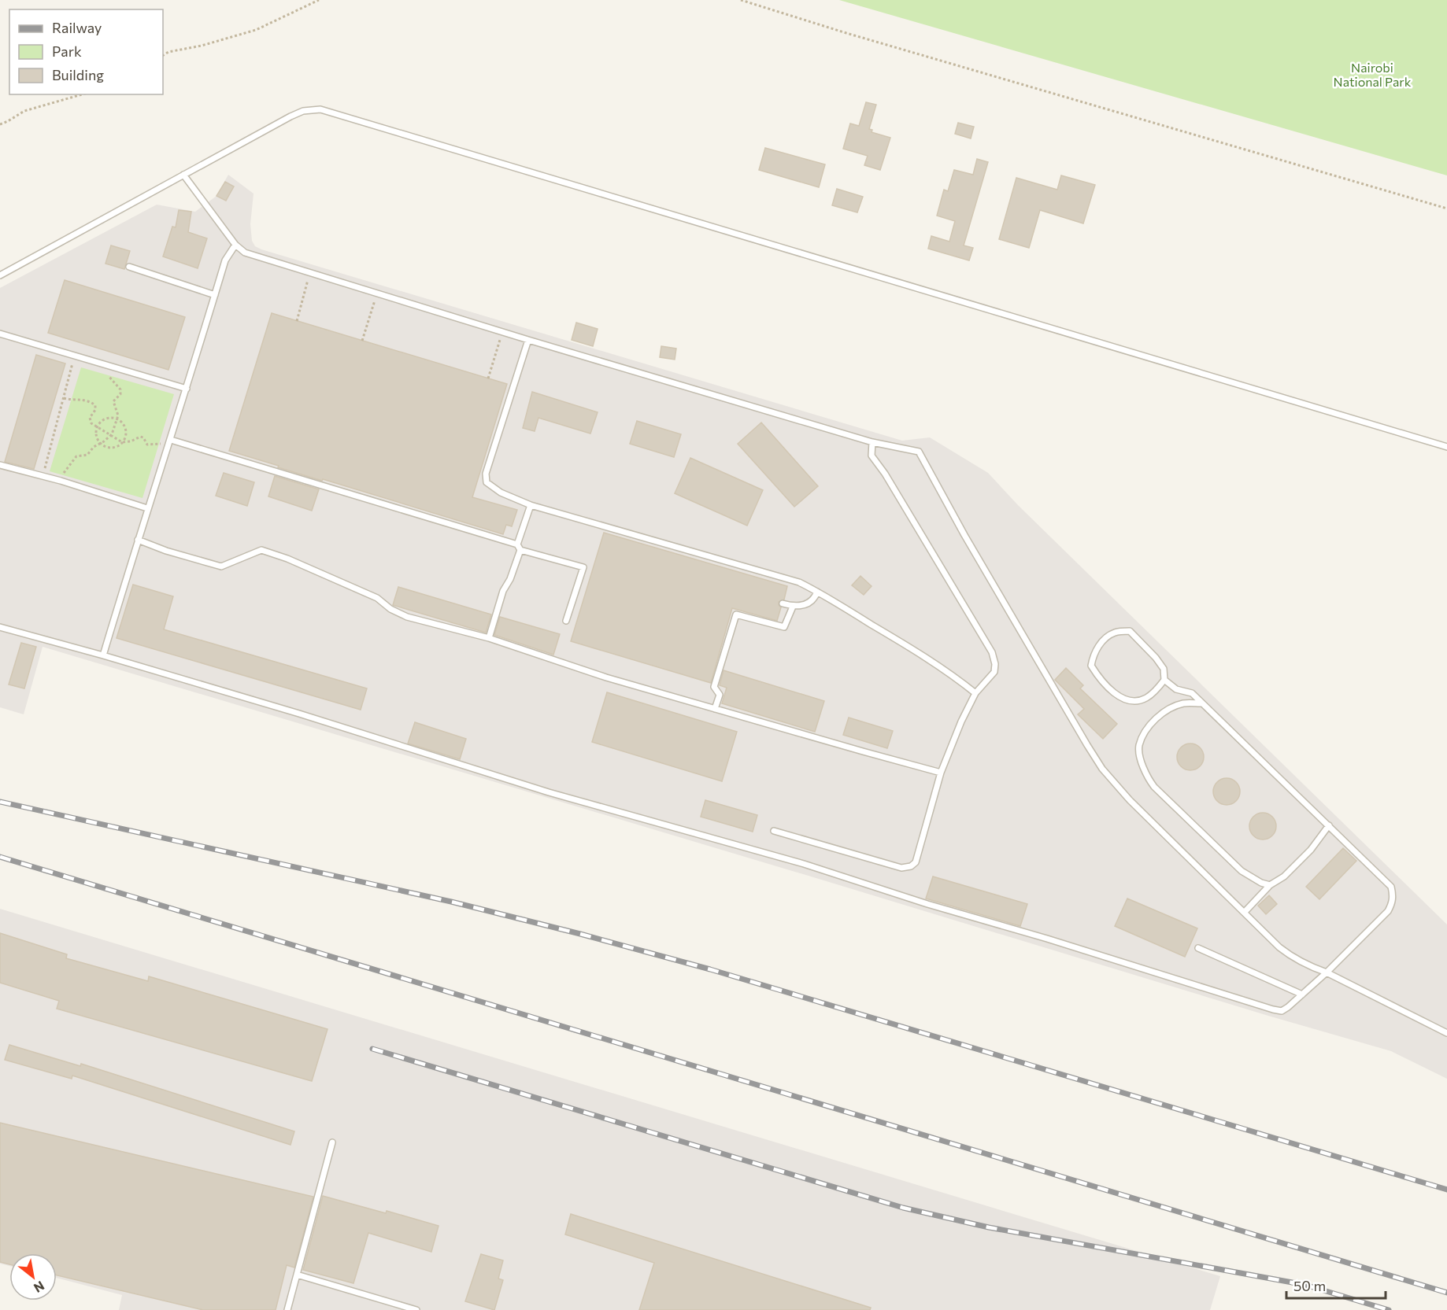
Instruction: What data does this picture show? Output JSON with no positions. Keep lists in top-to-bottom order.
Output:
{
  "parks": ["Nairobi National Park"],
  "legend": ["Railway", "Park", "Building"],
  "scale_bar": "50 m",
  "north": "bottom right"
}
